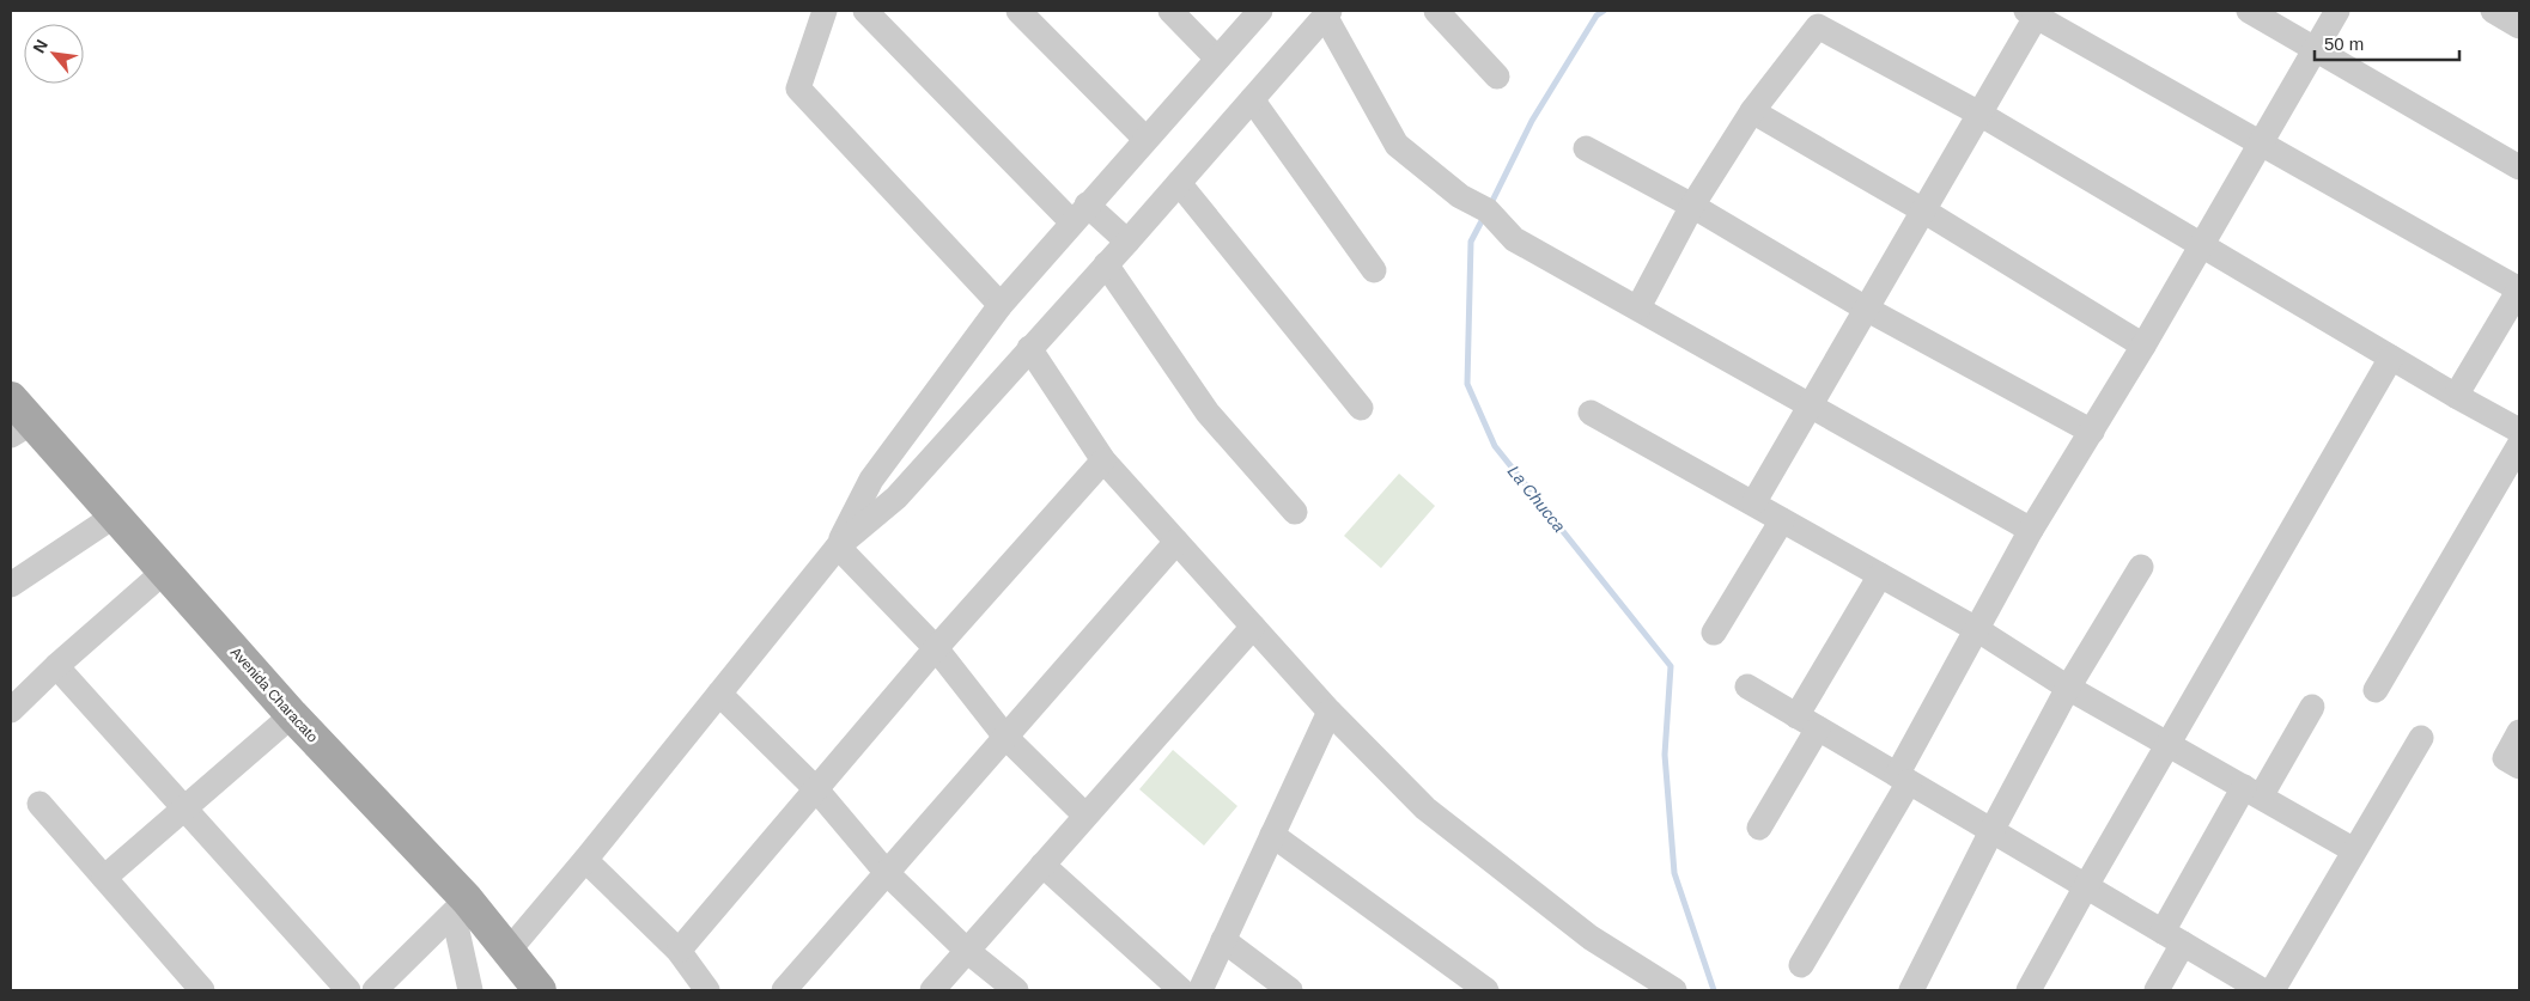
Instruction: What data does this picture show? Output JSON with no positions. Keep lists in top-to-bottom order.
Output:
{
  "streets": {
    "main road": ["Avenida Characato"]
  },
  "water": ["La Chucca"],
  "scale_bar": "50 m",
  "north": "top left"
}
